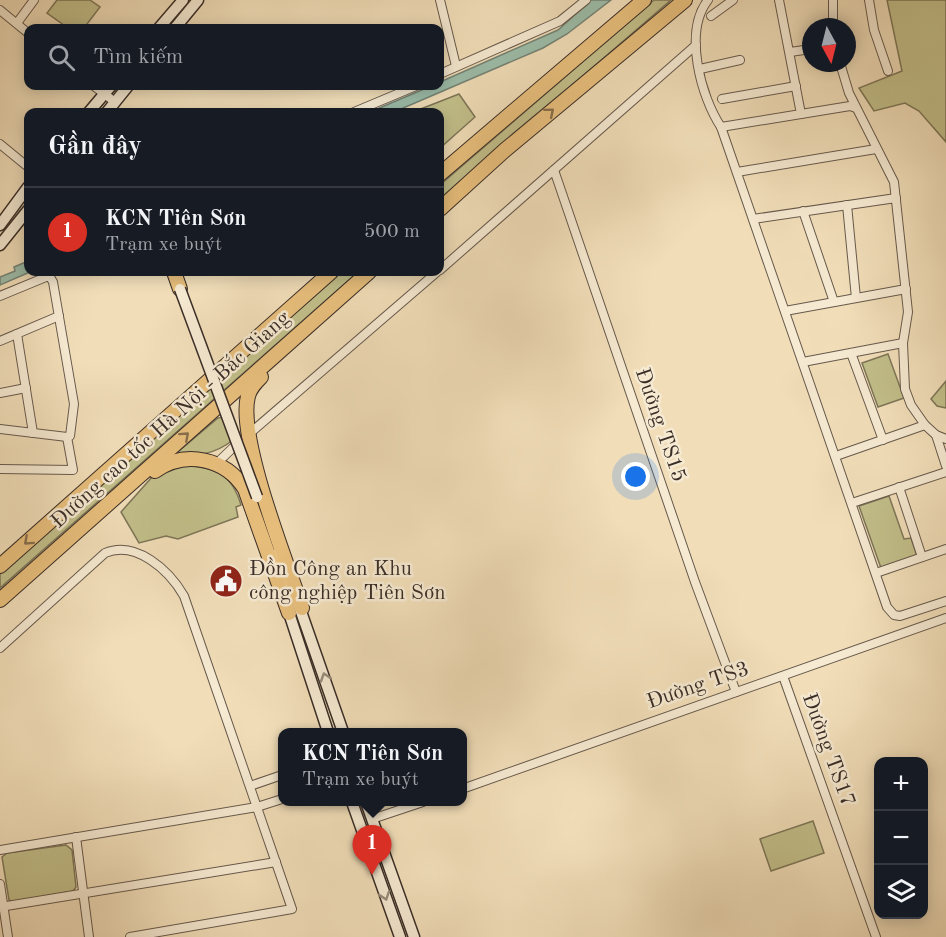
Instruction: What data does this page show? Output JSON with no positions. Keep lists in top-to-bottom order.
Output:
{
  "streets": {
    "highway": ["Đường cao tốc Hà Nội - Bắc Giang"],
    "street": ["Đường TS15", "Đường TS3", "Đường TS17"]
  },
  "crossings": [
    ["Đường TS15", "Đường TS3"],
    ["Đường TS3", "Đường TS17"]
  ],
  "places": {
    "public building": ["Đồn Công an Khu công nghiệp Tiên Sơn"]
  },
  "north": "bottom",
  "page": {
    "search": "Tìm kiếm",
    "heading": "Gần đây",
    "list": [
      {
        "mark": "1",
        "name": "KCN Tiên Sơn",
        "note": "Trạm xe buýt",
        "value": "500 m"
      }
    ],
    "popup": ["KCN Tiên Sơn", "Trạm xe buýt"],
    "map_buttons": ["+", "−"],
    "pins": "1"
  }
}
